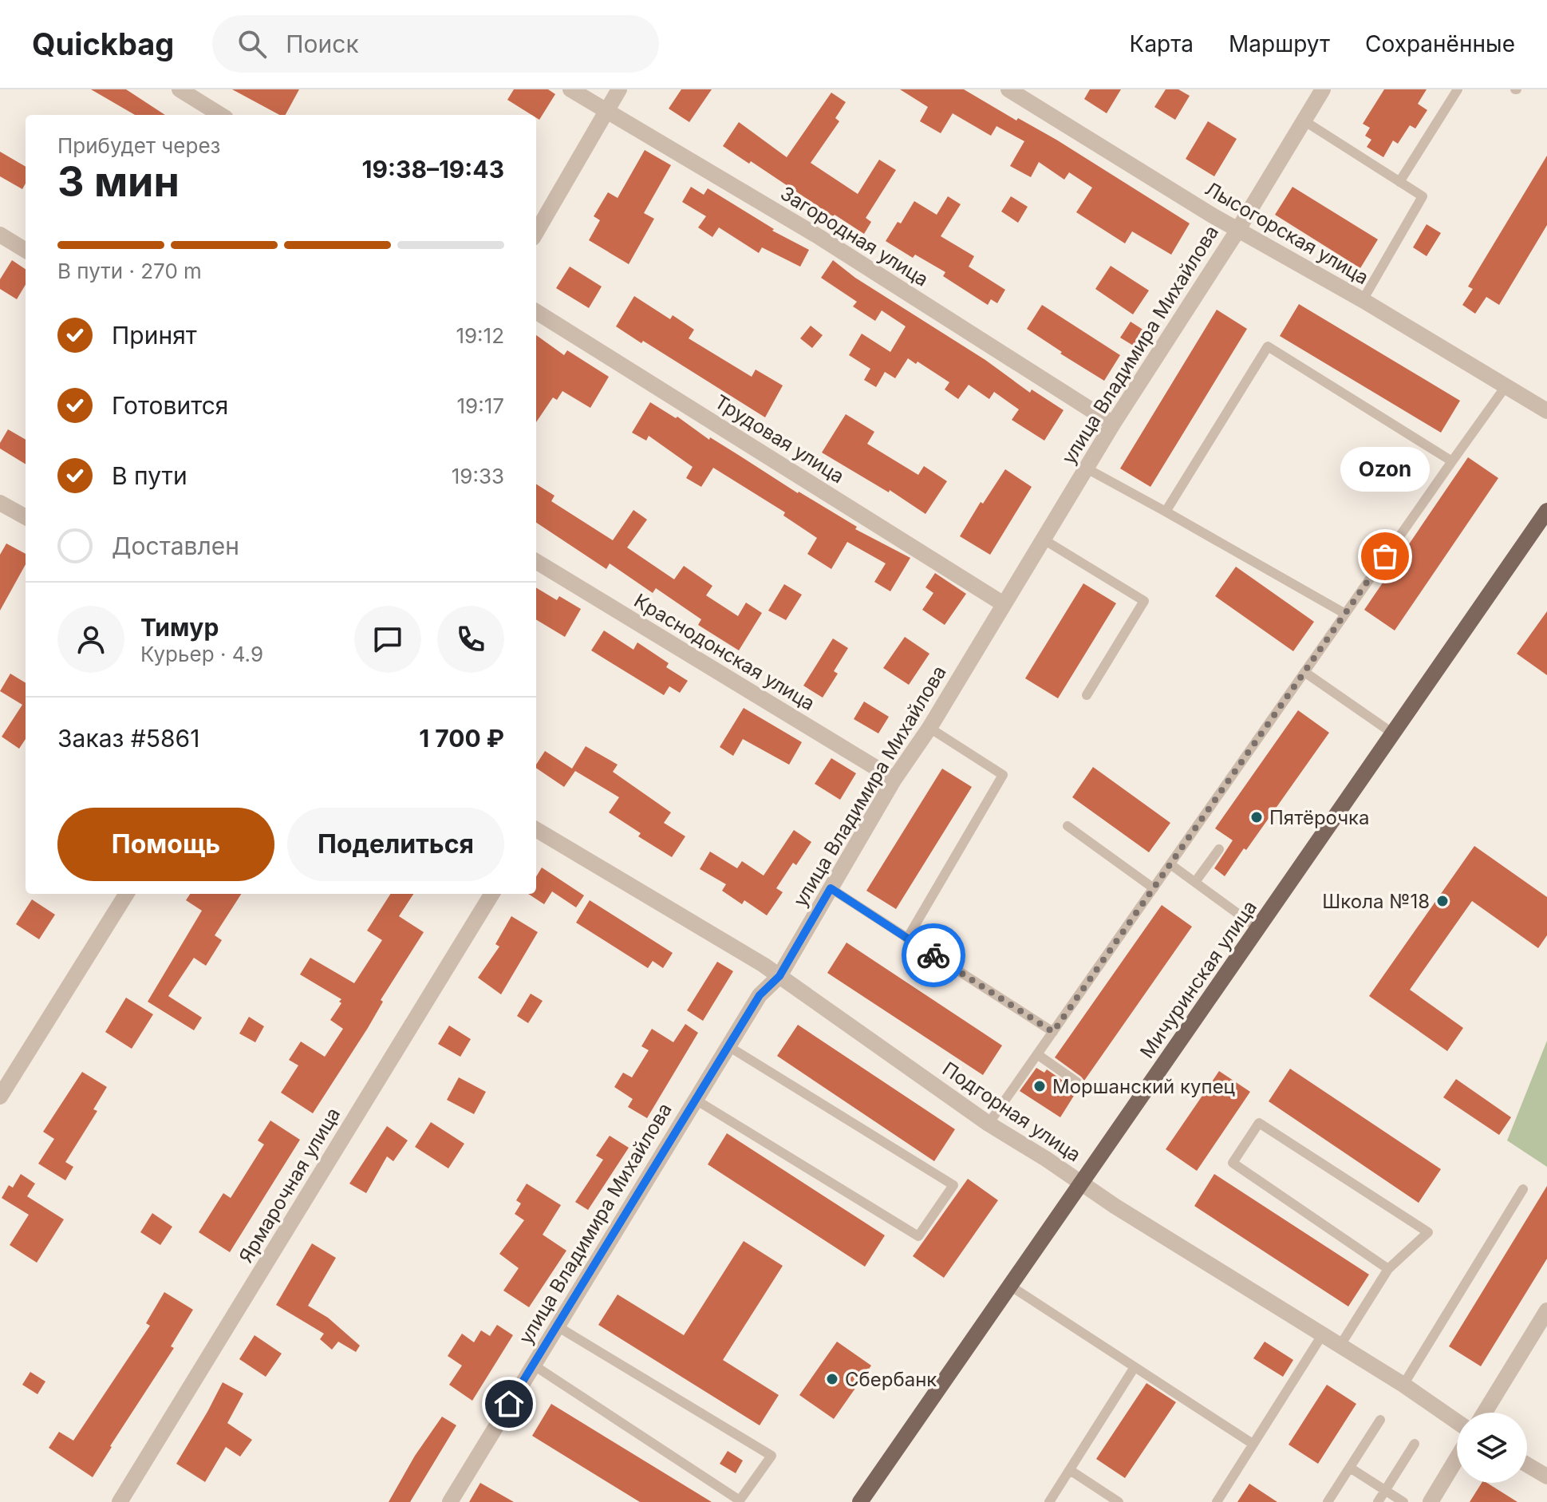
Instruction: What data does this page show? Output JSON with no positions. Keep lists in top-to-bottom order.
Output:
{
  "streets": {
    "main road": ["Мичуринская улица"],
    "street": [
      "Лысогорская улица",
      "Загородная улица",
      "улица Владимира Михайлова",
      "Трудовая улица",
      "Краснодонская улица",
      "Подгорная улица",
      "Ярмарочная улица"
    ]
  },
  "crossings": [
    ["Лысогорская улица", "улица Владимира Михайлова"],
    ["Загородная улица", "улица Владимира Михайлова"],
    ["улица Владимира Михайлова", "Трудовая улица"],
    ["улица Владимира Михайлова", "Краснодонская улица"],
    ["улица Владимира Михайлова", "Подгорная улица"],
    ["Мичуринская улица", "Подгорная улица"]
  ],
  "places": [
    "Ozon",
    "Пятёрочка",
    "Школа №18",
    "Моршанский купец",
    "Сбербанк"
  ],
  "page": {
    "header": "Quickbag",
    "search": "Поиск",
    "nav": ["Карта", "Маршрут", "Сохранённые"],
    "heading": ["3 мин", "Прибудет через", "19:38–19:43"],
    "panel": [
      "Тимур",
      "Курьер · 4.9",
      "Заказ #5861",
      "1 700 ₽"
    ],
    "bar": "В пути · 270 m",
    "list": [
      ["Принят", "19:12"],
      ["Готовится", "19:17"],
      ["В пути", "19:33"],
      "Доставлен"
    ],
    "bubble": "Ozon",
    "buttons": ["Помощь", "Поделиться"]
  }
}
